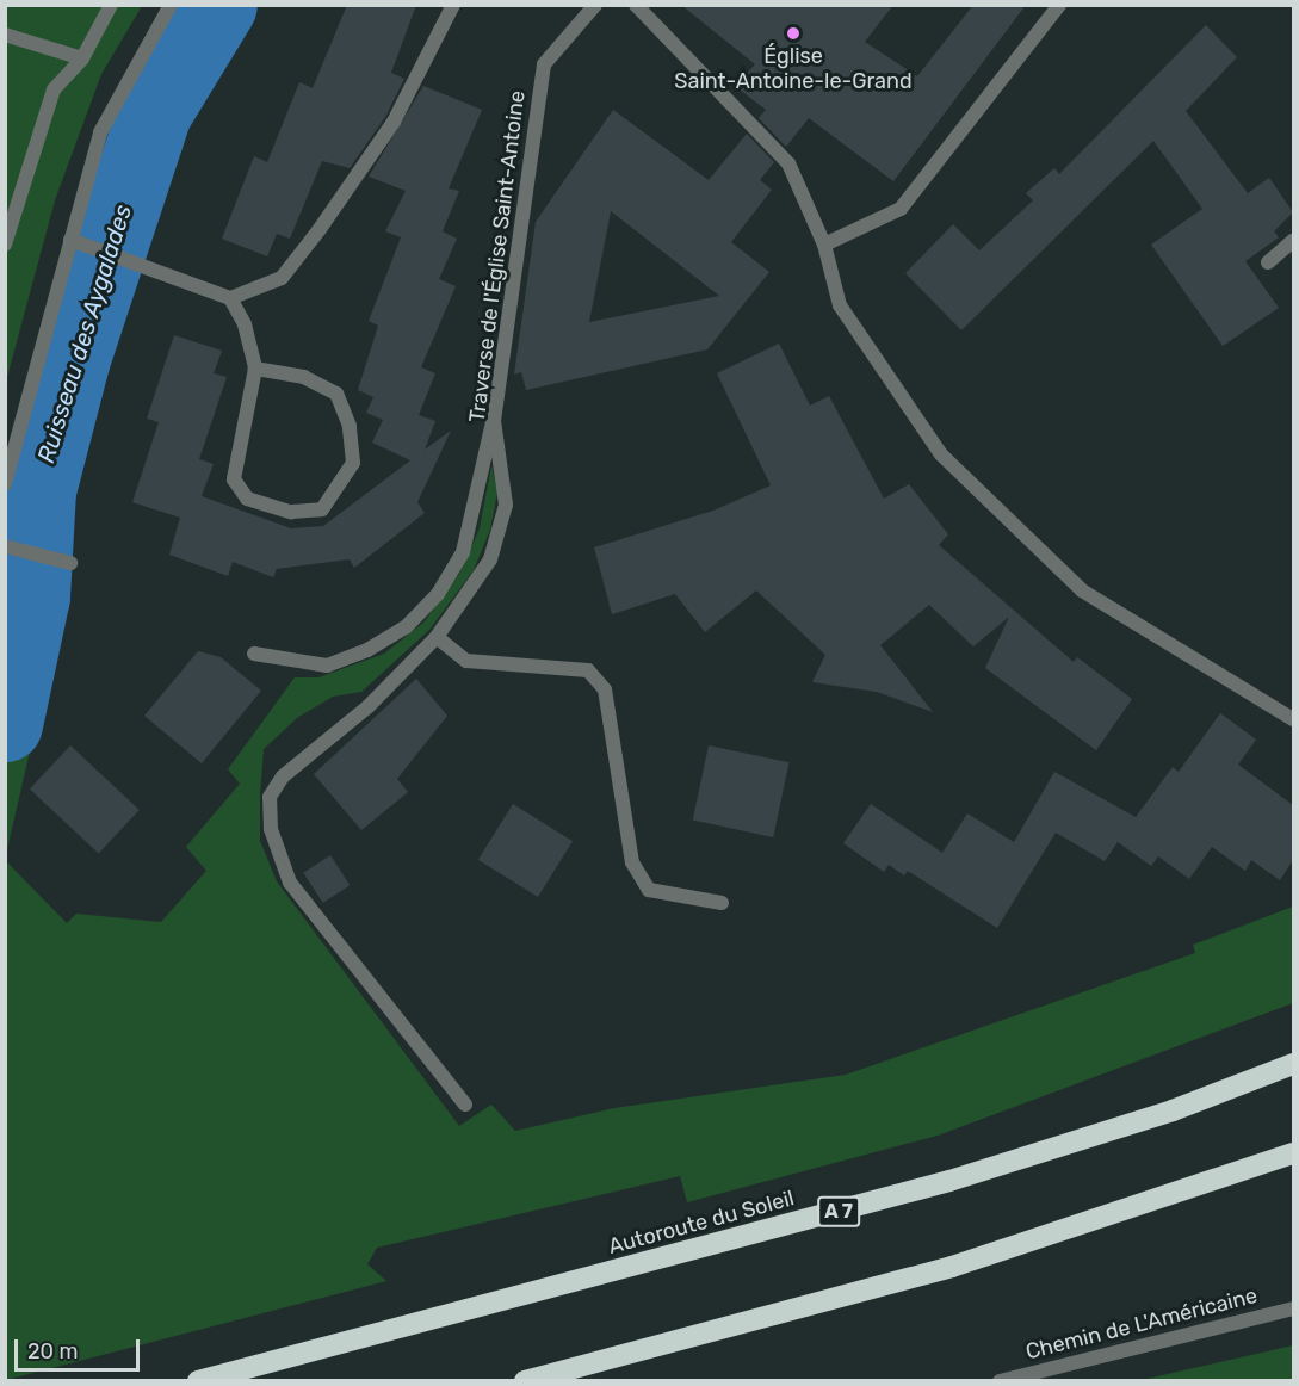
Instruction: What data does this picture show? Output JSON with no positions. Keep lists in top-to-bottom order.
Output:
{
  "streets": {
    "highway": ["A 7", "Autoroute du Soleil"],
    "street": ["Traverse de l'Église Saint-Antoine", "Chemin de L'Américaine"]
  },
  "water": ["Ruisseau des Aygalades"],
  "places": ["Église Saint-Antoine-le-Grand"],
  "scale_bar": "20 m"
}
